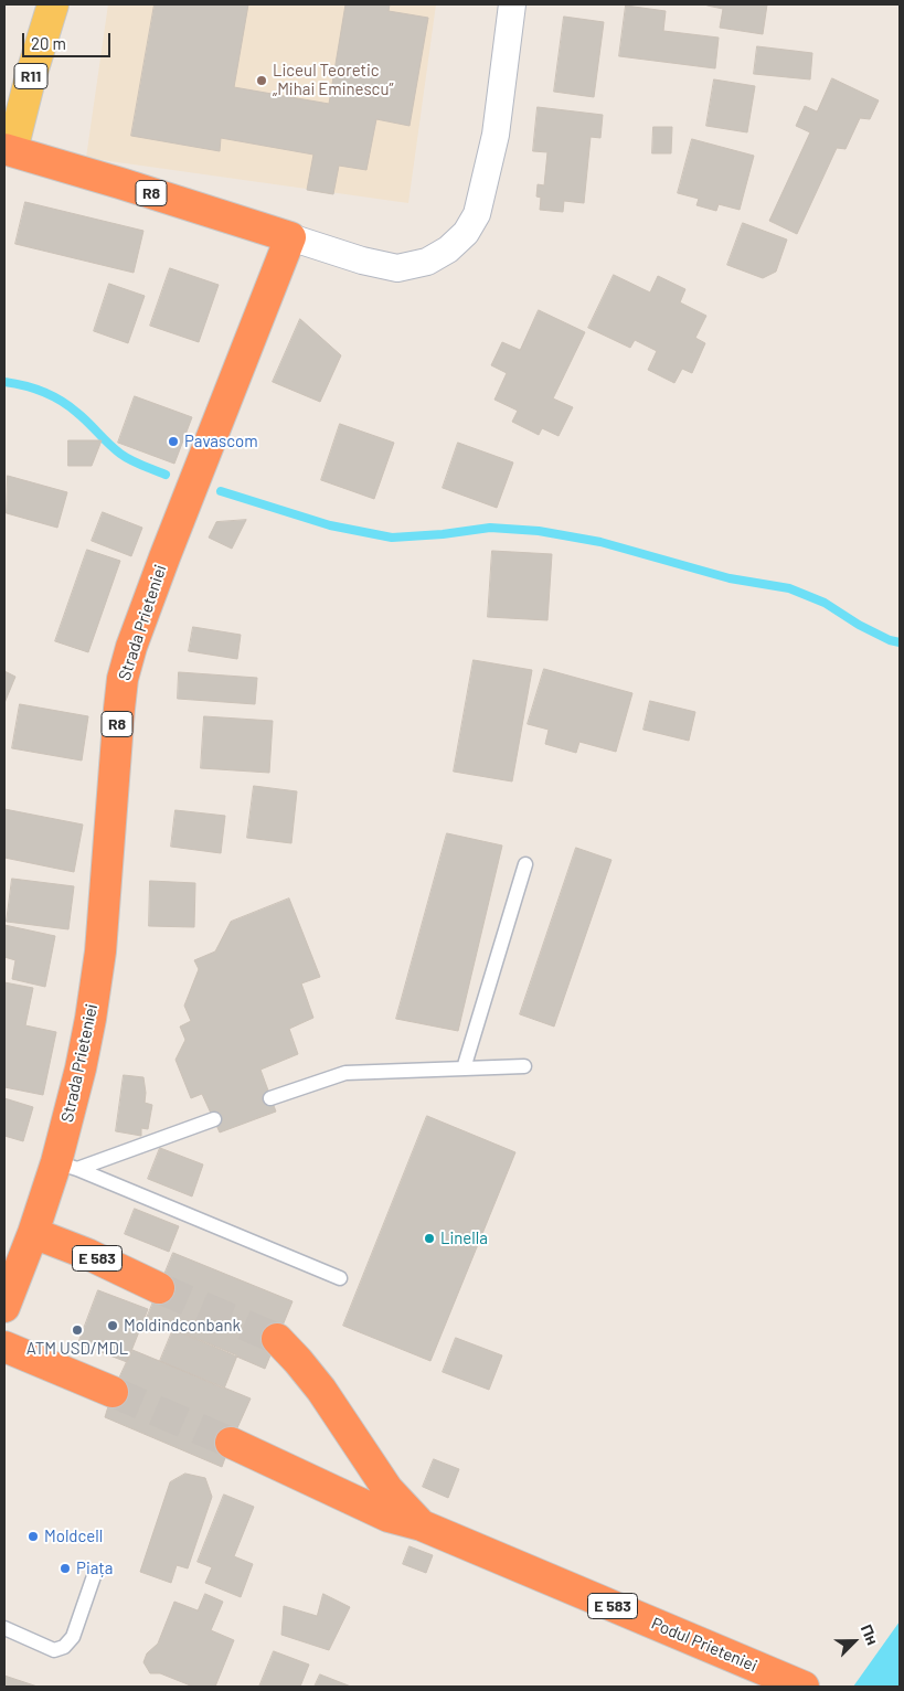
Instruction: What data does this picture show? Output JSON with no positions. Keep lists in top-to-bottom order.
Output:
{
  "streets": {
    "highway": [
      "R8",
      "Strada Prieteniei",
      "E 583",
      "Podul Prieteniei"
    ],
    "main road": ["R11"]
  },
  "crossings": [
    ["R11", "R8"],
    ["R8", "Strada Prieteniei"],
    ["Strada Prieteniei", "E 583"],
    ["E 583", "Podul Prieteniei"]
  ],
  "places": [
    "Liceul Teoretic „Mihai Eminescu”",
    "Pavascom",
    "Linella",
    "Moldindconbank",
    "ATM USD/MDL",
    "Moldcell",
    "Piața"
  ],
  "scale_bar": "20 m",
  "north": "top right"
}
